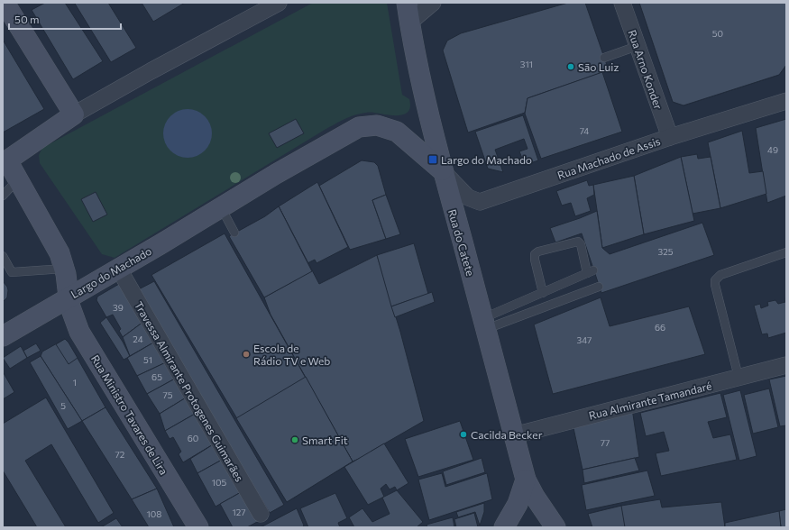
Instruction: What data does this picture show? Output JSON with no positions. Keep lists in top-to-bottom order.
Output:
{
  "streets": {
    "main road": ["Rua do Catete", "Largo do Machado", "Rua Ministro Tavares de Lira"],
    "street": [
      "Rua Arno Konder",
      "Rua Machado de Assis",
      "Travessa Almirante Protogenes Guimarães",
      "Rua Almirante Tamandaré"
    ]
  },
  "crossings": [
    ["Rua Arno Konder", "Rua Machado de Assis"],
    ["Rua Machado de Assis", "Rua do Catete"],
    ["Rua Machado de Assis", "Largo do Machado"],
    ["Rua do Catete", "Largo do Machado"],
    ["Rua do Catete", "Rua Almirante Tamandaré"],
    ["Largo do Machado", "Travessa Almirante Protogenes Guimarães"],
    ["Largo do Machado", "Rua Ministro Tavares de Lira"]
  ],
  "places": {
    "other": [
      "São Luiz",
      "Escola de Rádio TV e Web",
      "Cacilda Becker",
      "Smart Fit"
    ],
    "transit": ["Largo do Machado"]
  },
  "house_numbers": [
    "50",
    "311",
    "74",
    "49",
    "325",
    "39",
    "66",
    "24",
    "347",
    "51",
    "65",
    "1",
    "75",
    "5",
    "60",
    "77",
    "72",
    "105",
    "127",
    "108"
  ],
  "scale_bar": "50 m"
}
